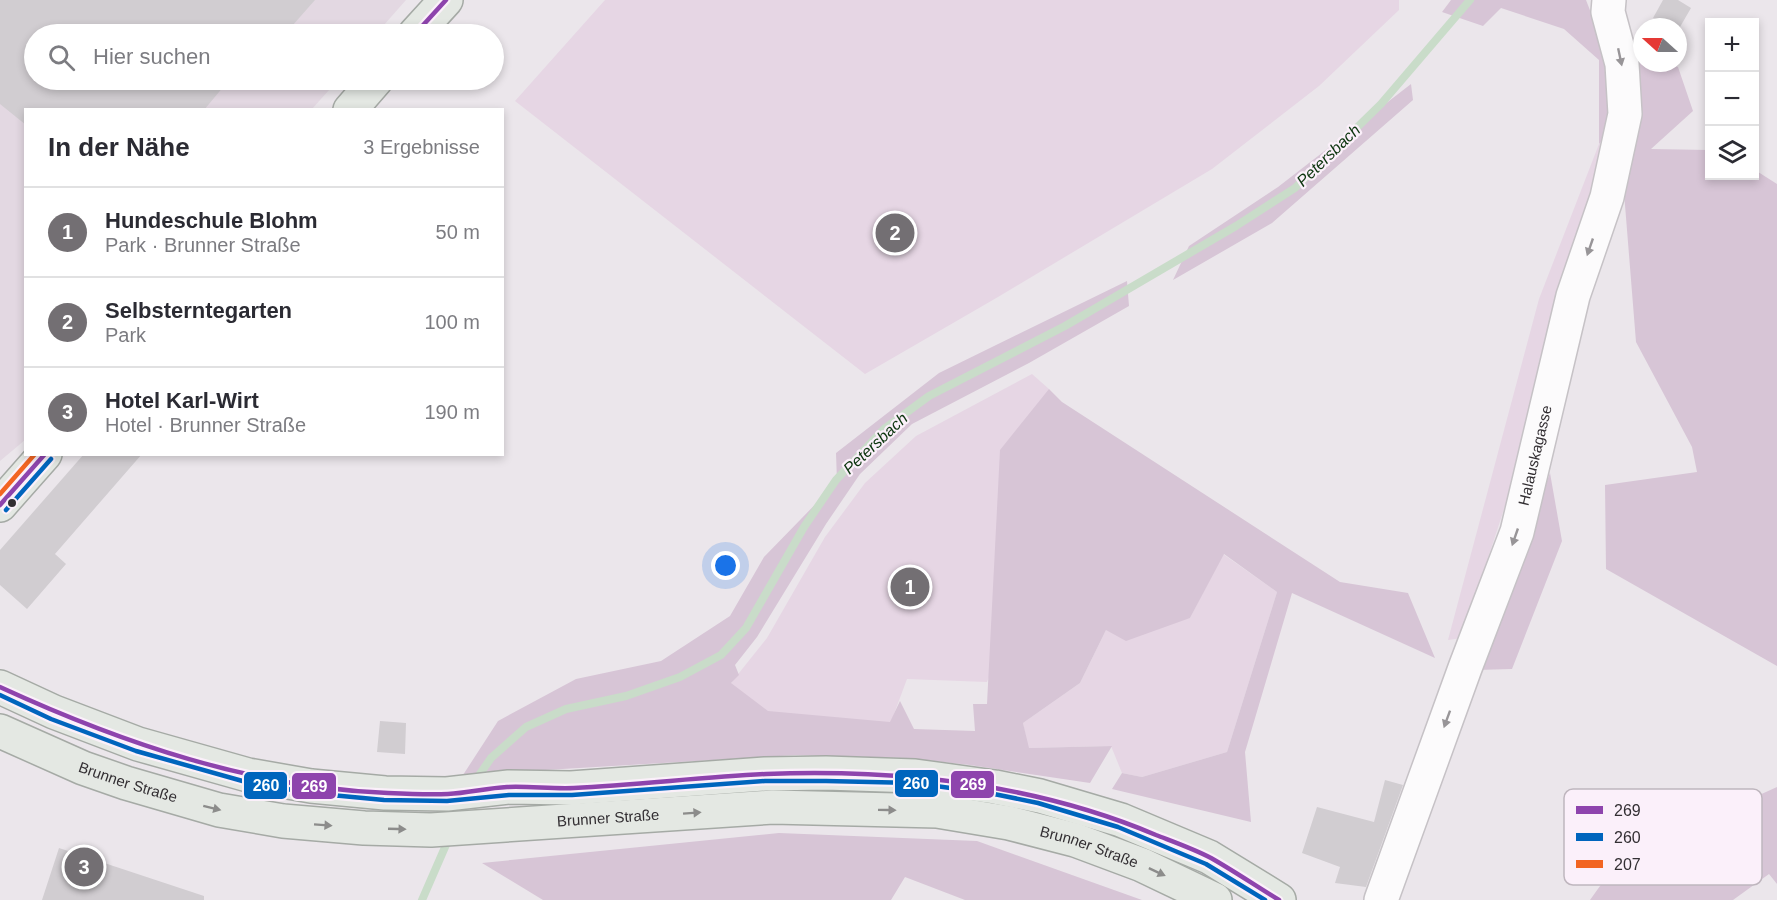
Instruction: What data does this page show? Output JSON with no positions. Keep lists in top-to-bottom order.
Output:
{
  "streets": {
    "main road": ["Brunner Straße"],
    "street": ["Halauskagasse"]
  },
  "one_way": ["Halauskagasse"],
  "water": ["Petersbach"],
  "lines": ["transit line 269", "transit line 207", "transit line 260"],
  "legend": ["269", "260", "207"],
  "north": "left",
  "page": {
    "map_buttons": ["+", "−"],
    "search": "Hier suchen",
    "heading": ["In der Nähe", "3 Ergebnisse"],
    "list": [
      {
        "mark": "1",
        "name": "Hundeschule Blohm",
        "note": "Park · Brunner Straße",
        "value": "50 m"
      },
      {
        "mark": "2",
        "name": "Selbsterntegarten",
        "note": "Park",
        "value": "100 m"
      },
      {
        "mark": "3",
        "name": "Hotel Karl-Wirt",
        "note": "Hotel · Brunner Straße",
        "value": "190 m"
      }
    ],
    "pins": ["2", "1", "3"]
  }
}
